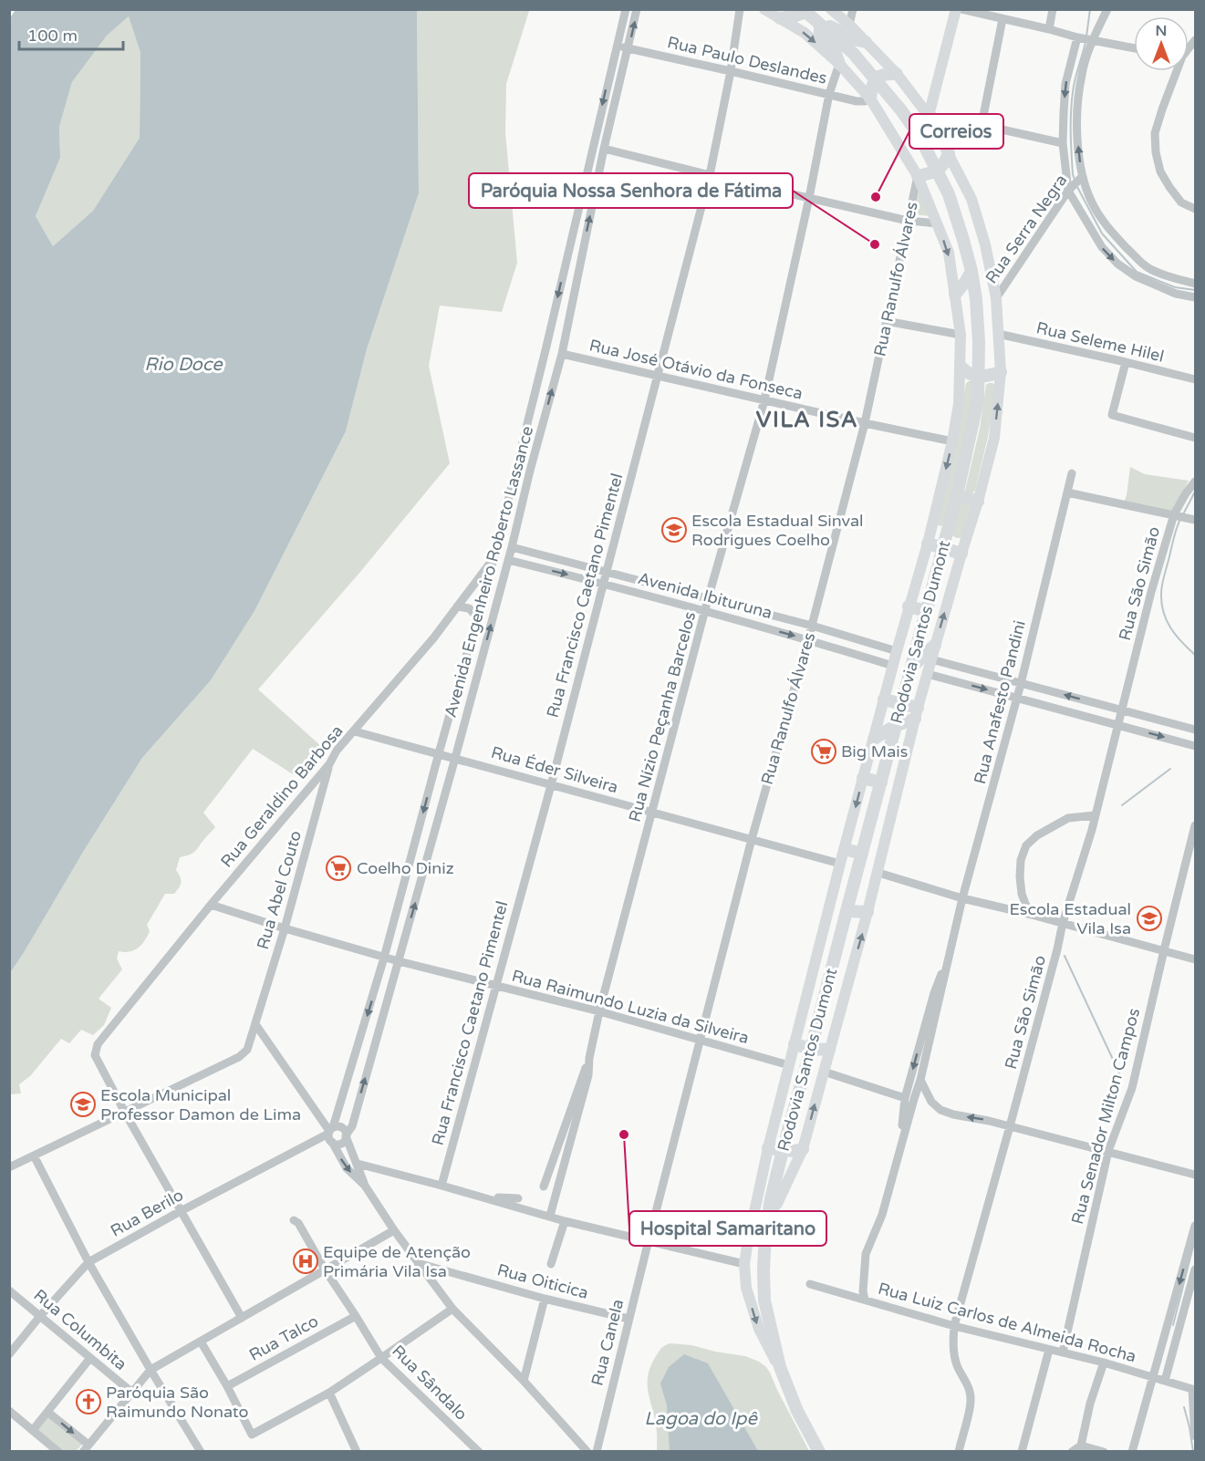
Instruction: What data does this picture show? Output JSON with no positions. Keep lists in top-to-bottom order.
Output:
{
  "streets": {
    "highway": ["Rodovia Santos Dumont"],
    "street": [
      "Rua Paulo Deslandes",
      "Rua Serra Negra",
      "Rua Ranulfo Álvares",
      "Rua Seleme Hilel",
      "Rua José Otávio da Fonseca",
      "Avenida Engenheiro Roberto Lassance",
      "Rua São Simão",
      "Rua Francisco Caetano Pimentel",
      "Avenida Ibituruna",
      "Rua Anafesto Pandini",
      "Rua Nízio Peçanha Barcelos",
      "Rua Éder Silveira",
      "Rua Geraldino Barbosa",
      "Rua Abel Couto",
      "Rua Raimundo Luzia da Silveira",
      "Rua Senador Milton Campos",
      "Rua Berilo",
      "Rua Oiticica",
      "Rua Luiz Carlos de Almeida Rocha",
      "Rua Columbita",
      "Rua Talco",
      "Rua Canela",
      "Rua Sândalo"
    ]
  },
  "crossings": [
    ["Rua Paulo Deslandes", "Avenida Engenheiro Roberto Lassance"],
    ["Rua Paulo Deslandes", "Rua Francisco Caetano Pimentel"],
    ["Rua Paulo Deslandes", "Rua Nízio Peçanha Barcelos"],
    ["Rua Ranulfo Álvares", "Rua José Otávio da Fonseca"],
    ["Rua Ranulfo Álvares", "Avenida Ibituruna"],
    ["Rua Ranulfo Álvares", "Rua Éder Silveira"],
    ["Rua Ranulfo Álvares", "Rua Raimundo Luzia da Silveira"],
    ["Rua Ranulfo Álvares", "Rua Canela"],
    ["Rua José Otávio da Fonseca", "Avenida Engenheiro Roberto Lassance"],
    ["Rua José Otávio da Fonseca", "Rua Francisco Caetano Pimentel"],
    ["Rua José Otávio da Fonseca", "Rua Nízio Peçanha Barcelos"],
    ["Avenida Engenheiro Roberto Lassance", "Avenida Ibituruna"],
    ["Avenida Engenheiro Roberto Lassance", "Rua Éder Silveira"],
    ["Avenida Engenheiro Roberto Lassance", "Rua Geraldino Barbosa"],
    ["Avenida Engenheiro Roberto Lassance", "Rua Raimundo Luzia da Silveira"],
    ["Avenida Engenheiro Roberto Lassance", "Rua Berilo"],
    ["Rua São Simão", "Rua Luiz Carlos de Almeida Rocha"],
    ["Rua Francisco Caetano Pimentel", "Avenida Ibituruna"],
    ["Rua Francisco Caetano Pimentel", "Rua Éder Silveira"],
    ["Rua Francisco Caetano Pimentel", "Rua Raimundo Luzia da Silveira"],
    ["Avenida Ibituruna", "Rua Nízio Peçanha Barcelos"],
    ["Rua Anafesto Pandini", "Rua Luiz Carlos de Almeida Rocha"],
    ["Rua Nízio Peçanha Barcelos", "Rua Éder Silveira"],
    ["Rua Nízio Peçanha Barcelos", "Rua Raimundo Luzia da Silveira"],
    ["Rua Éder Silveira", "Rua Geraldino Barbosa"],
    ["Rua Geraldino Barbosa", "Rua Abel Couto"],
    ["Rua Geraldino Barbosa", "Rua Raimundo Luzia da Silveira"],
    ["Rua Abel Couto", "Rua Raimundo Luzia da Silveira"],
    ["Rua Senador Milton Campos", "Rua Luiz Carlos de Almeida Rocha"],
    ["Rua Berilo", "Rua Columbita"],
    ["Rua Oiticica", "Rua Canela"],
    ["Rua Talco", "Rua Sândalo"]
  ],
  "districts": ["VILA ISA"],
  "water": ["Rio Doce", "Lagoa do Ipê"],
  "places": {
    "other": ["Correios", "Paróquia Nossa Senhora de Fátima", "Hospital Samaritano"],
    "school or university": ["Escola Estadual Sinval Rodrigues Coelho", "Escola Estadual Vila Isa", "Escola Municipal Professor Damon de Lima"],
    "supermarket": ["Big Mais", "Coelho Diniz"],
    "hospital": ["Equipe de Atenção Primária Vila Isa"],
    "church": ["Paróquia São Raimundo Nonato"]
  },
  "scale_bar": "100 m",
  "north": "top"
}
